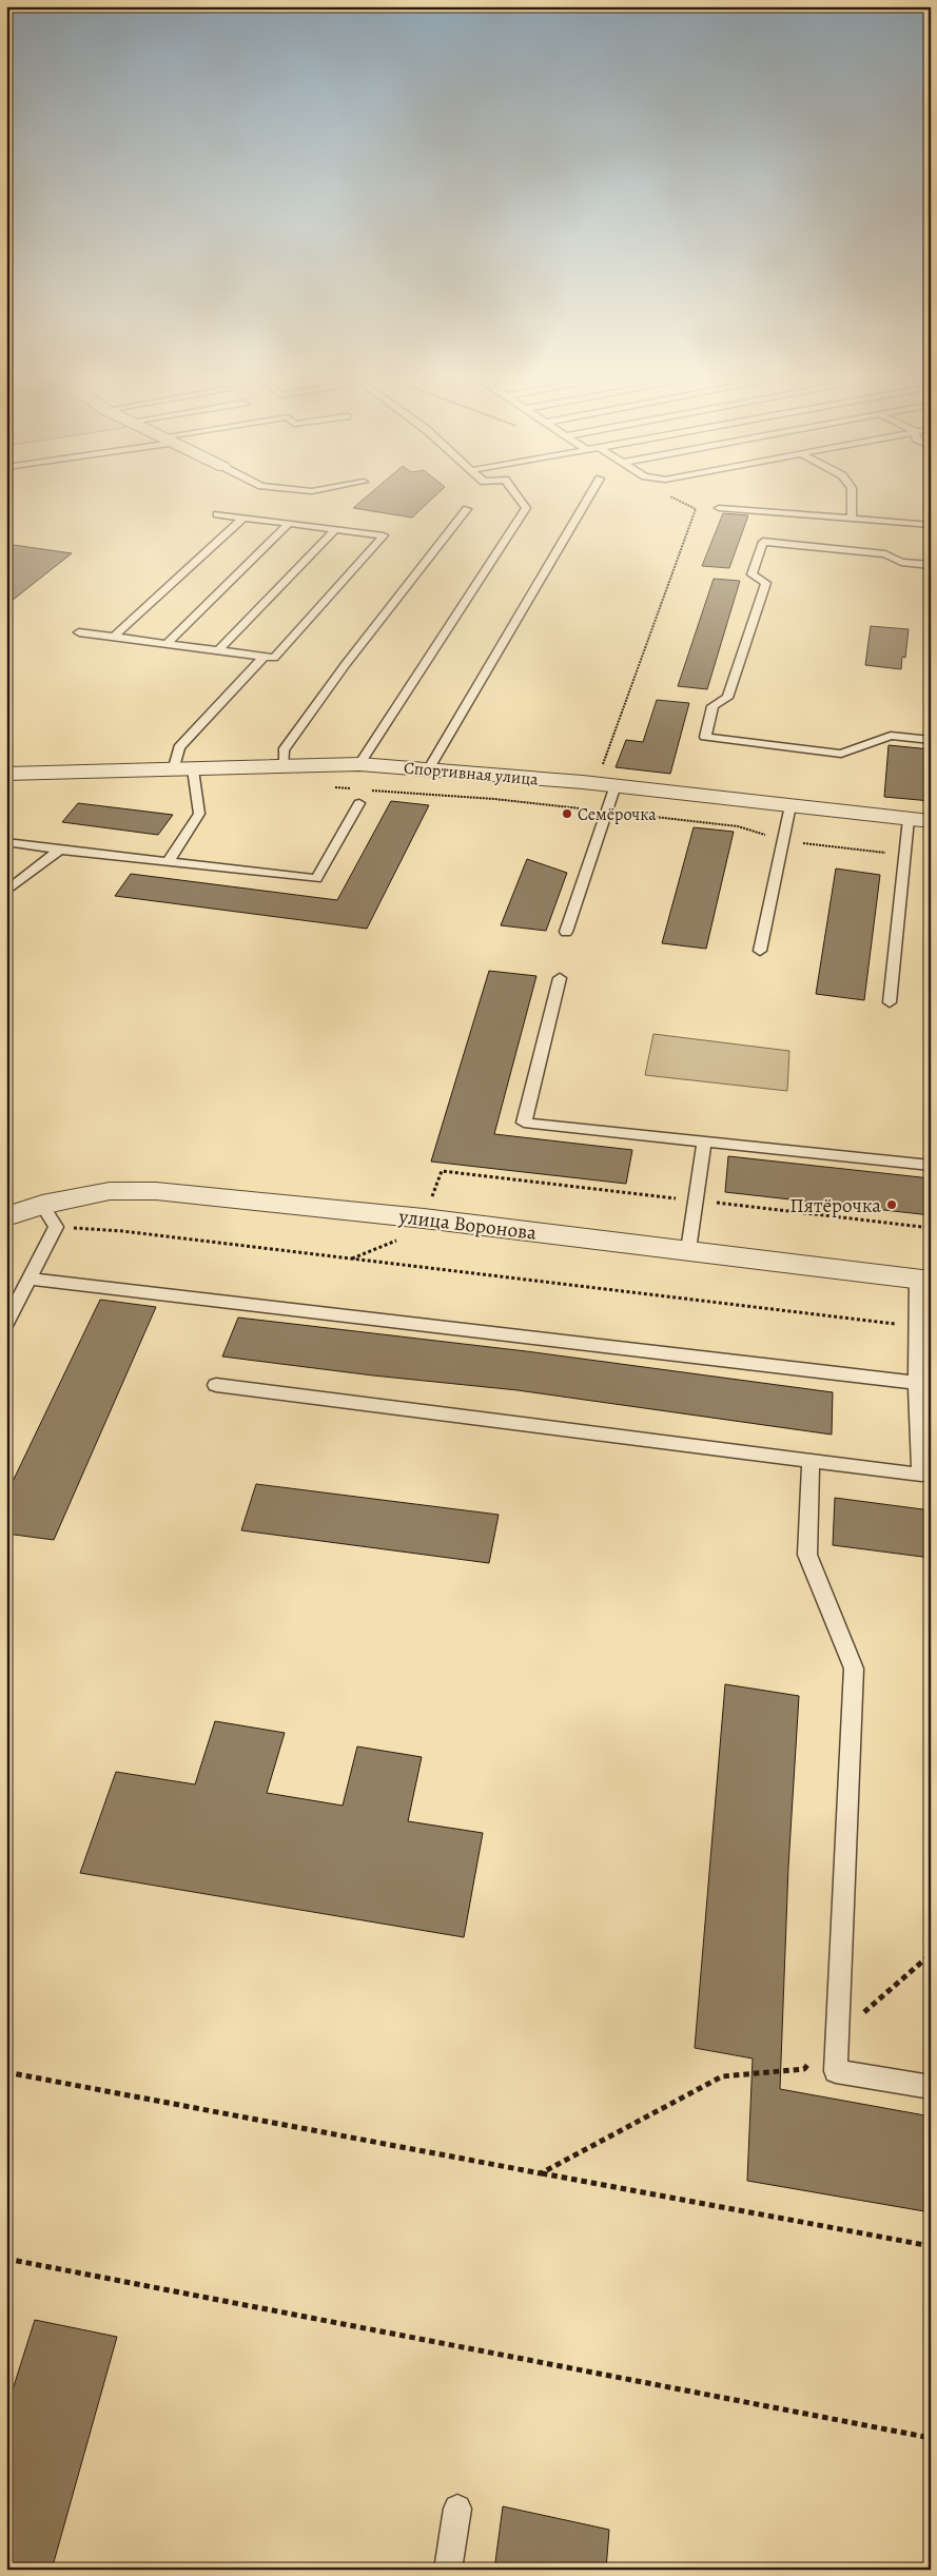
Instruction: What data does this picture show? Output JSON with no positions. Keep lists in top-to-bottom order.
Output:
{
  "streets": {
    "street": ["Спортивная улица", "улица Воронова"]
  },
  "places": ["Семёрочка", "Пятёрочка"]
}
